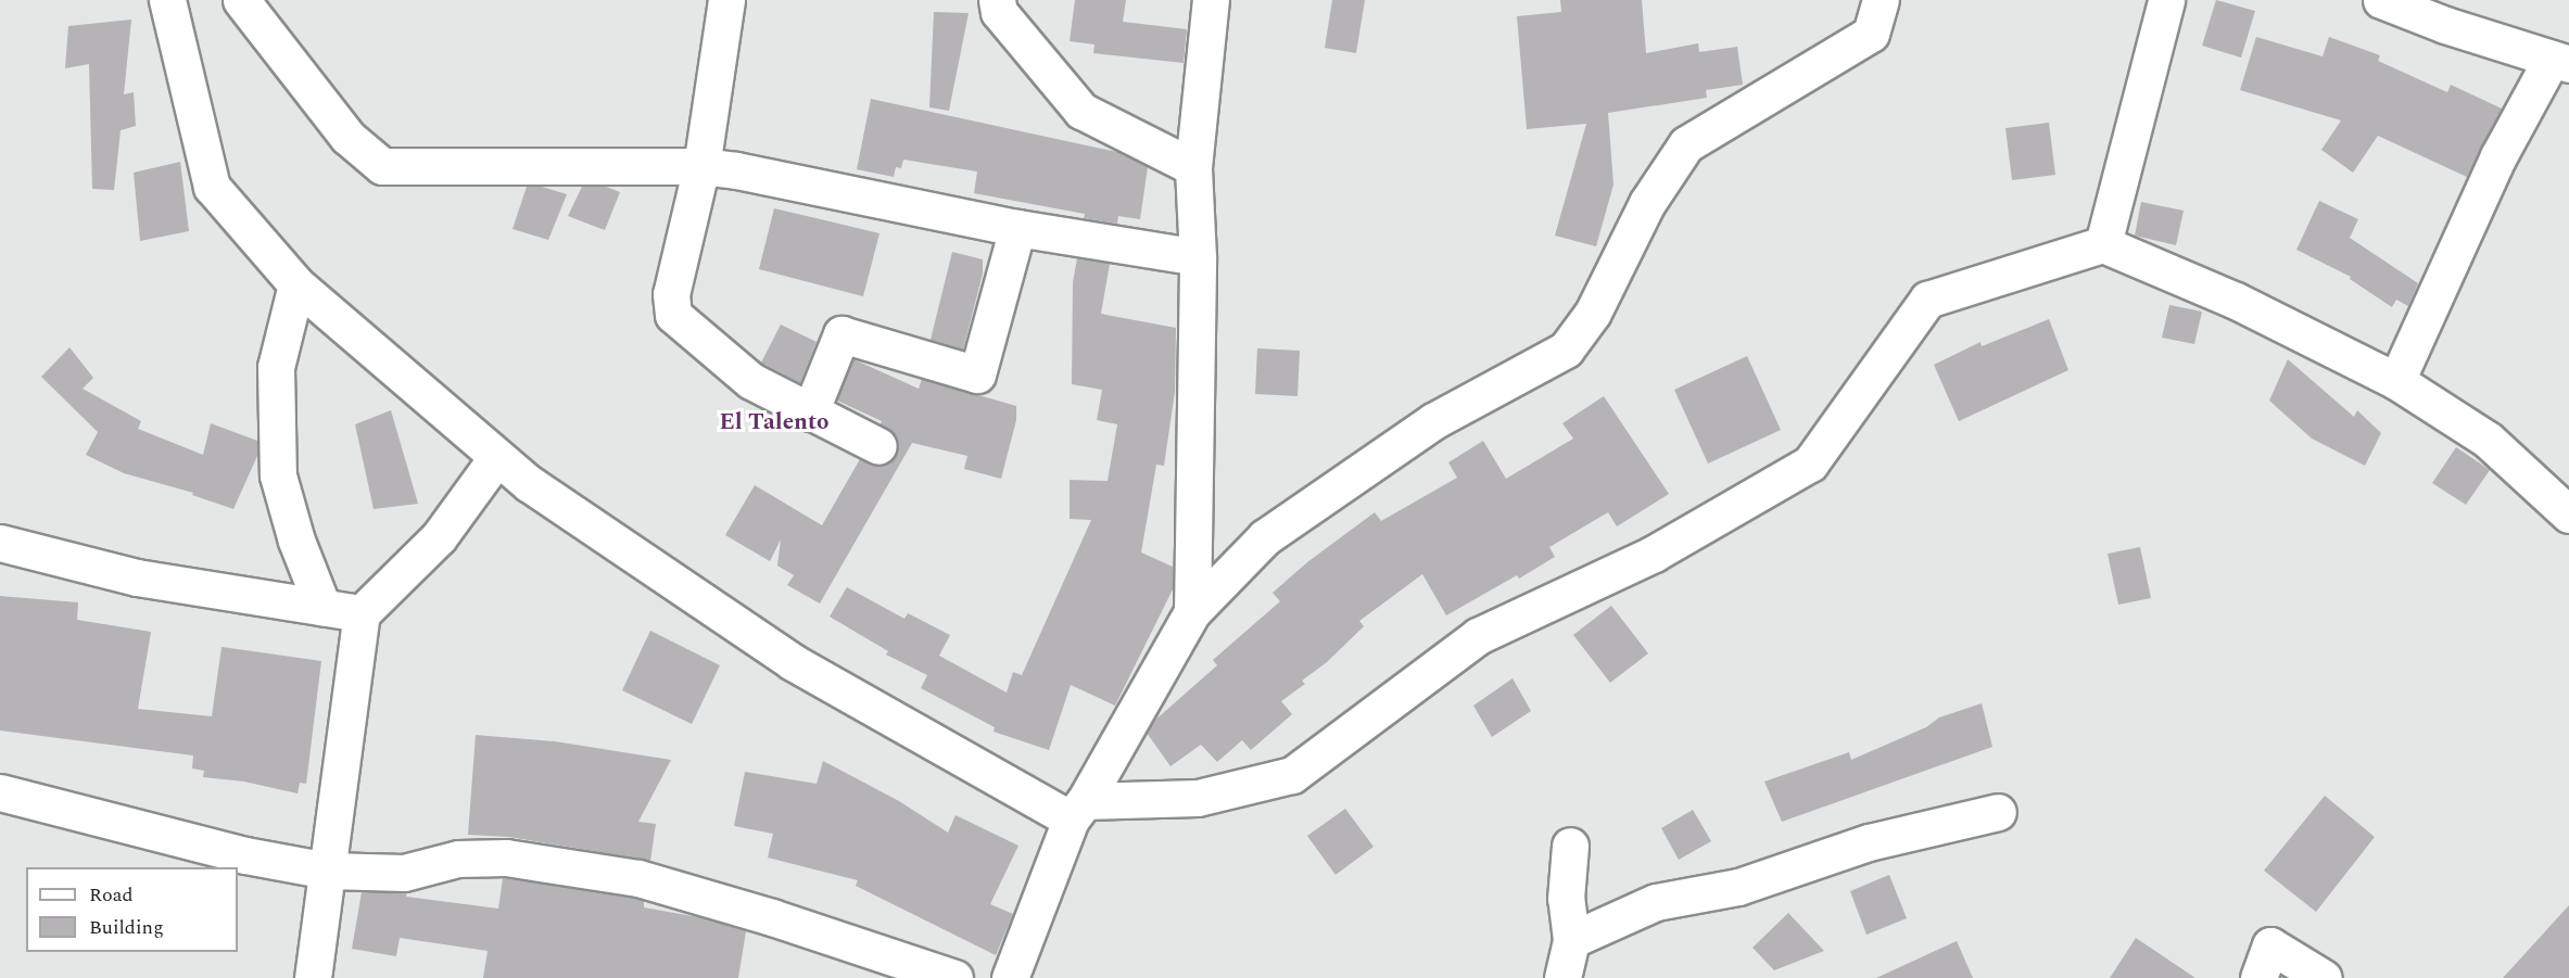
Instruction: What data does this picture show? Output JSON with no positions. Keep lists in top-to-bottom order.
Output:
{
  "districts": ["El Talento"],
  "legend": ["Road", "Building"]
}
